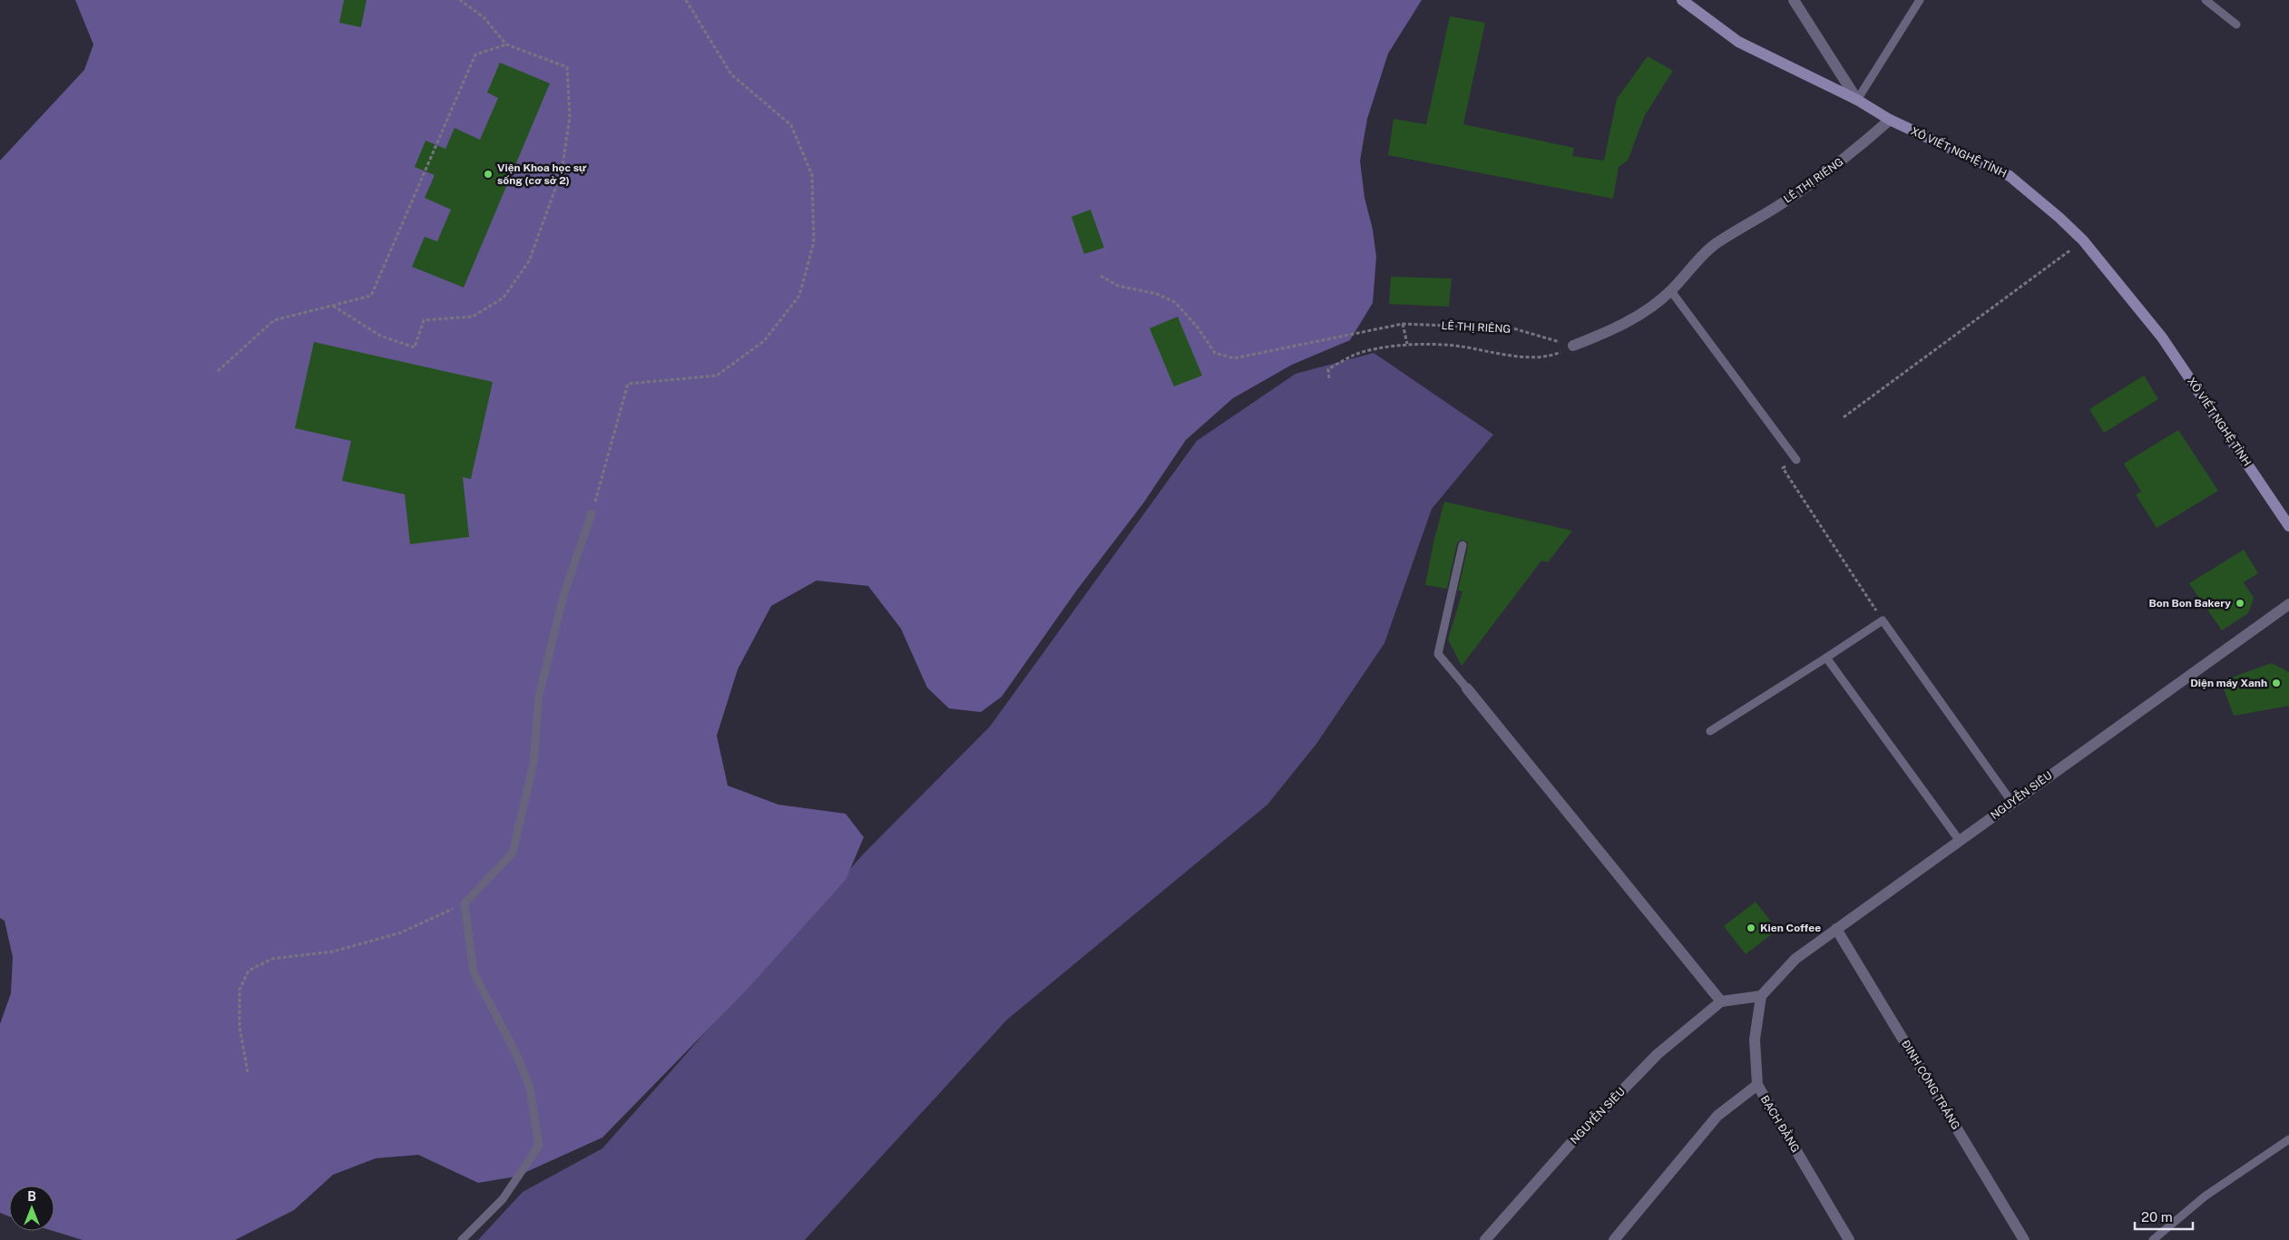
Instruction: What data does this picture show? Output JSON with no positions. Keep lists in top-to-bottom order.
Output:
{
  "streets": {
    "main road": ["XÔ VIẾT NGHỆ TỈNH"],
    "street": [
      "LÊ THỊ RIÊNG",
      "NGUYỄN SIÊU",
      "ĐINH CÔNG TRÁNG",
      "BẠCH ĐẰNG"
    ]
  },
  "crossings": [
    ["XÔ VIẾT NGHỆ TỈNH", "LÊ THỊ RIÊNG"],
    ["NGUYỄN SIÊU", "ĐINH CÔNG TRÁNG"],
    ["NGUYỄN SIÊU", "BẠCH ĐẰNG"]
  ],
  "places": [
    "Viện Khoa học sự sống (cơ sở 2)",
    "Bon Bon Bakery",
    "Diện máy Xanh",
    "Kien Coffee"
  ],
  "scale_bar": "20 m",
  "north": "top"
}
